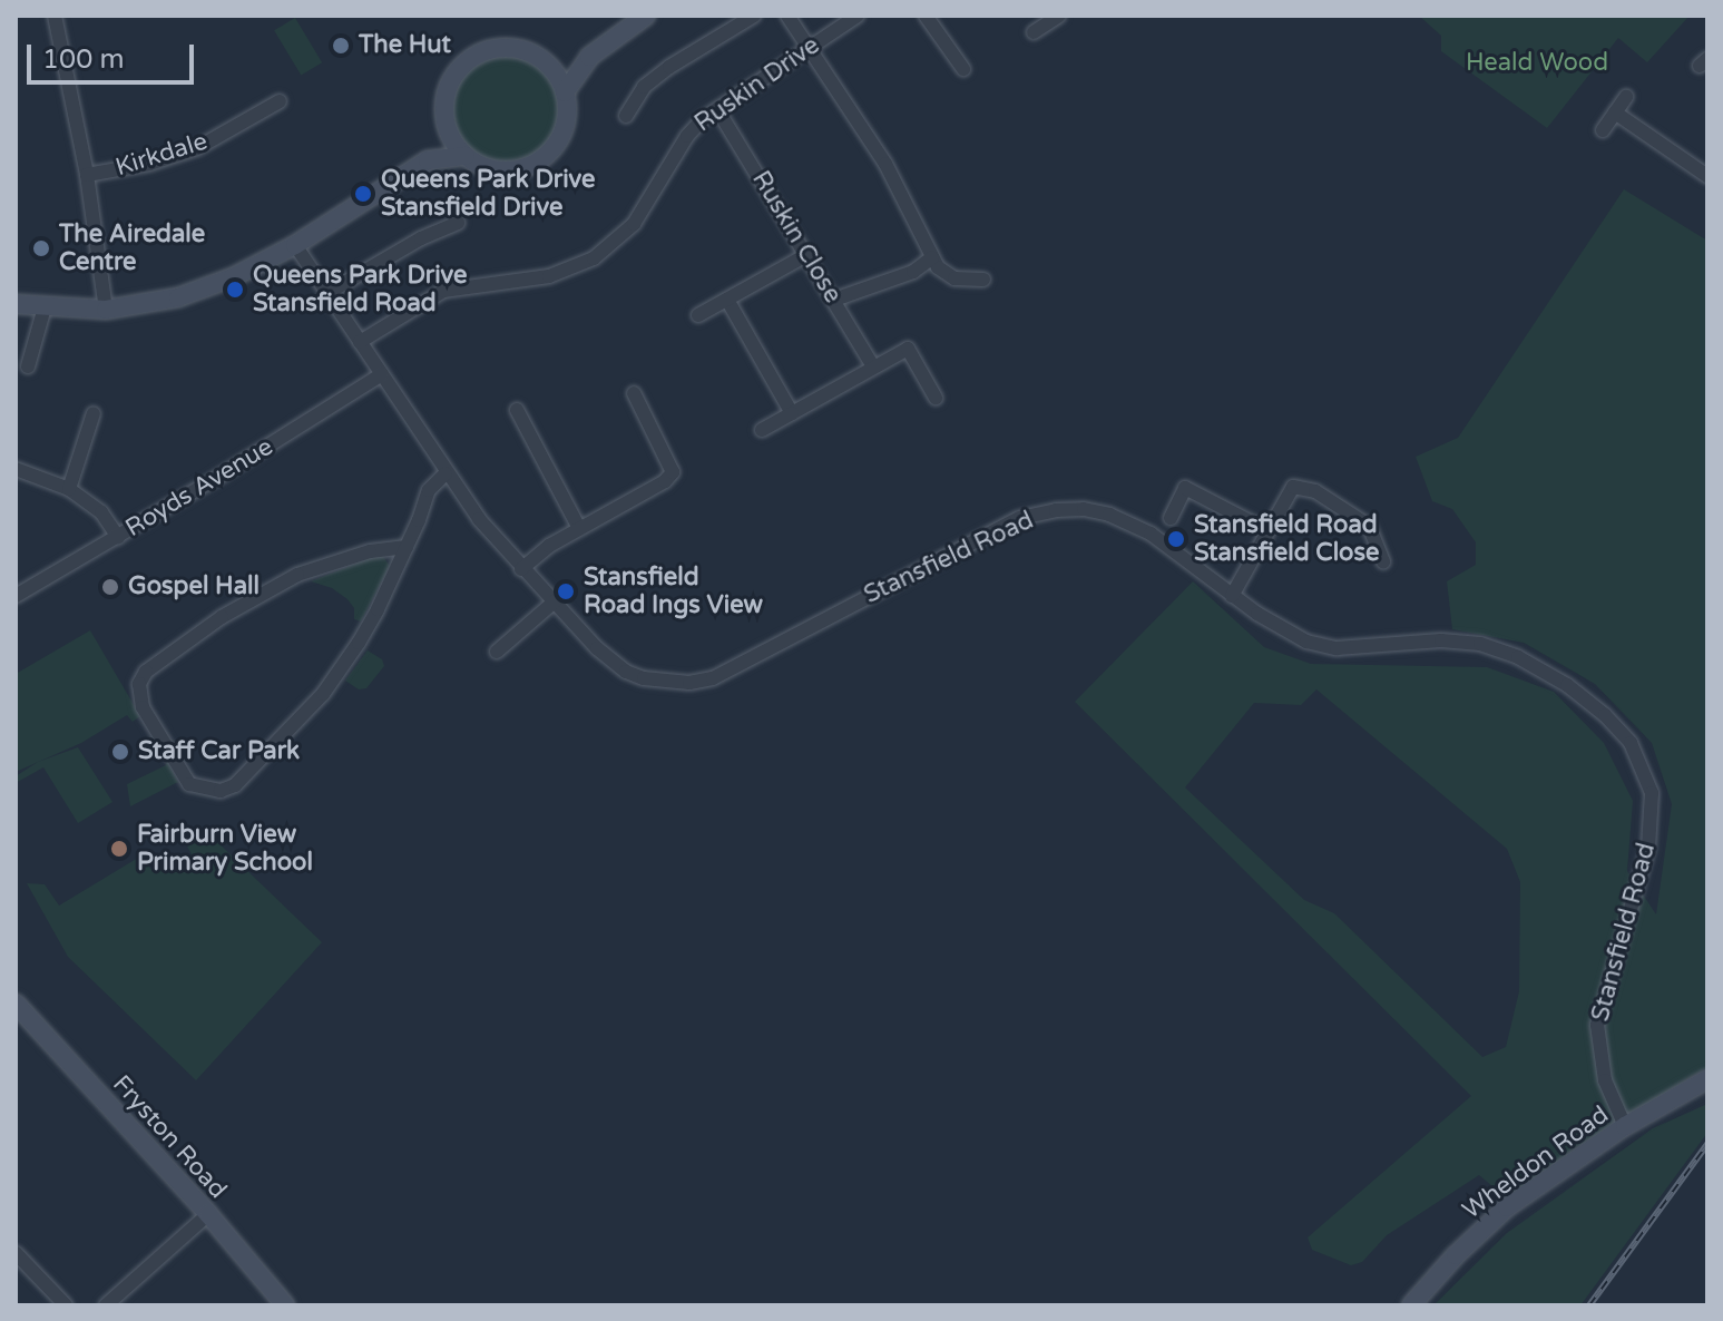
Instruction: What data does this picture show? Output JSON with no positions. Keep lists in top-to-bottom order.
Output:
{
  "streets": {
    "street": [
      "Ruskin Drive",
      "Kirkdale",
      "Ruskin Close",
      "Royds Avenue",
      "Stansfield Road",
      "Fryston Road",
      "Wheldon Road"
    ]
  },
  "crossings": [
    ["Ruskin Drive", "Ruskin Close"],
    ["Ruskin Drive", "Stansfield Road"],
    ["Royds Avenue", "Stansfield Road"],
    ["Stansfield Road", "Wheldon Road"]
  ],
  "parks": ["Heald Wood"],
  "places": [
    "The Hut",
    "Queens Park Drive Stansfield Drive",
    "The Airedale Centre",
    "Queens Park Drive Stansfield Road",
    "Stansfield Road Stansfield Close",
    "Gospel Hall",
    "Stansfield Road Ings View",
    "Staff Car Park",
    "Fairburn View Primary School"
  ],
  "scale_bar": "100 m"
}
